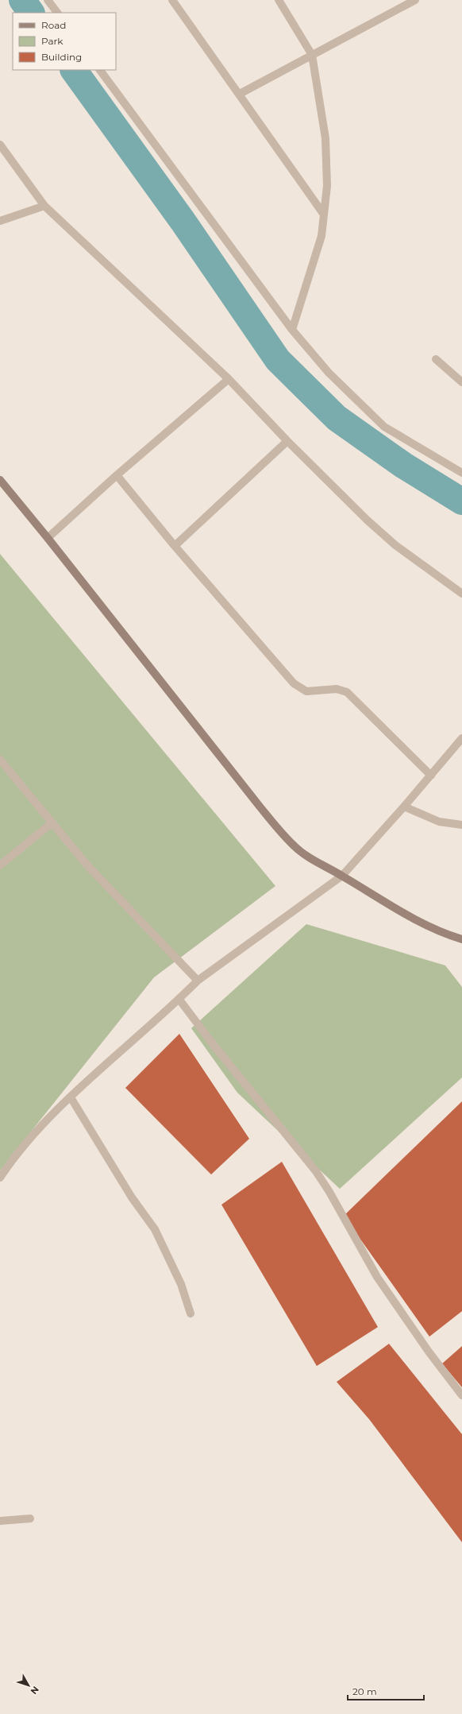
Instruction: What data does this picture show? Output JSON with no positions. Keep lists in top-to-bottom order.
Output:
{
  "legend": ["Road", "Park", "Building"],
  "scale_bar": "20 m",
  "north": "bottom right"
}
